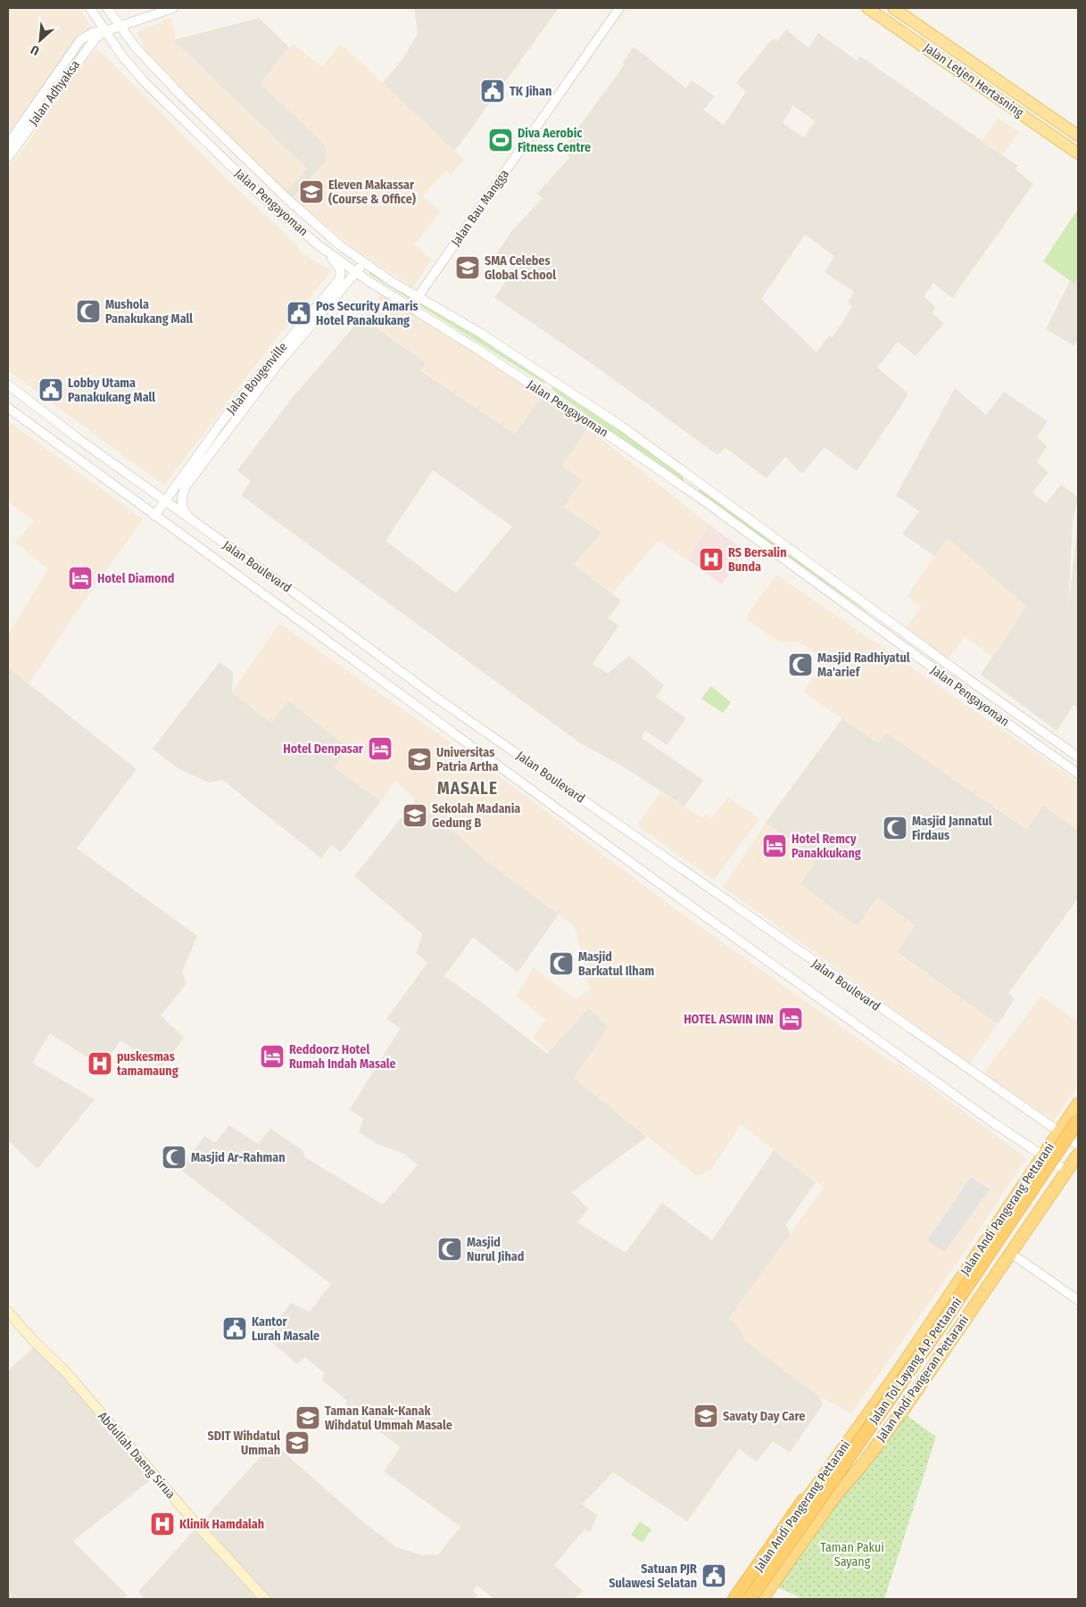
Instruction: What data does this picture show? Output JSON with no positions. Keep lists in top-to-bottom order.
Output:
{
  "streets": {
    "highway": ["Jalan Andi Pangerang Pettarani", "Jalan Tol Layang A.P. Pettarani", "Jalan Andi Pangeran Pettarani"],
    "main road": ["Jalan Letjen Hertasning", "Abdullah Daeng Sirua"],
    "street": [
      "Jalan Adhyaksa",
      "Jalan Pengayoman",
      "Jalan Bau Mangga",
      "Jalan Bougenville",
      "Jalan Boulevard"
    ]
  },
  "crossings": [
    ["Jalan Adhyaksa", "Jalan Pengayoman"],
    ["Jalan Pengayoman", "Jalan Bau Mangga"],
    ["Jalan Pengayoman", "Jalan Bougenville"],
    ["Jalan Bougenville", "Jalan Boulevard"],
    ["Jalan Boulevard", "Jalan Andi Pangerang Pettarani"],
    ["Jalan Boulevard", "Jalan Andi Pangeran Pettarani"]
  ],
  "districts": ["MASALE"],
  "parks": ["Taman Pakui Sayang"],
  "places": {
    "public building": [
      "TK Jihan",
      "Pos Security Amaris Hotel Panakukang",
      "Lobby Utama Panakukang Mall",
      "Kantor Lurah Masale",
      "Satuan PJR Sulawesi Selatan"
    ],
    "sports": ["Diva Aerobic Fitness Centre"],
    "school or university": [
      "Eleven Makassar (Course & Office)",
      "SMA Celebes Global School",
      "Universitas Patria Artha",
      "Sekolah Madania Gedung B",
      "Savaty Day Care",
      "Taman Kanak-Kanak Wihdatul Ummah Masale",
      "SDIT Wihdatul Ummah"
    ],
    "mosque": [
      "Mushola Panakukang Mall",
      "Masjid Radhiyatul Ma'arief",
      "Masjid Jannatul Firdaus",
      "Masjid Barkatul Ilham",
      "Masjid Ar-Rahman",
      "Masjid Nurul Jihad"
    ],
    "hospital": ["RS Bersalin Bunda", "puskesmas tamamaung", "Klinik Hamdalah"],
    "hotel": [
      "Hotel Diamond",
      "Hotel Denpasar",
      "Hotel Remcy Panakkukang",
      "HOTEL ASWIN INN",
      "Reddoorz Hotel Rumah Indah Masale"
    ]
  },
  "north": "bottom left"
}
